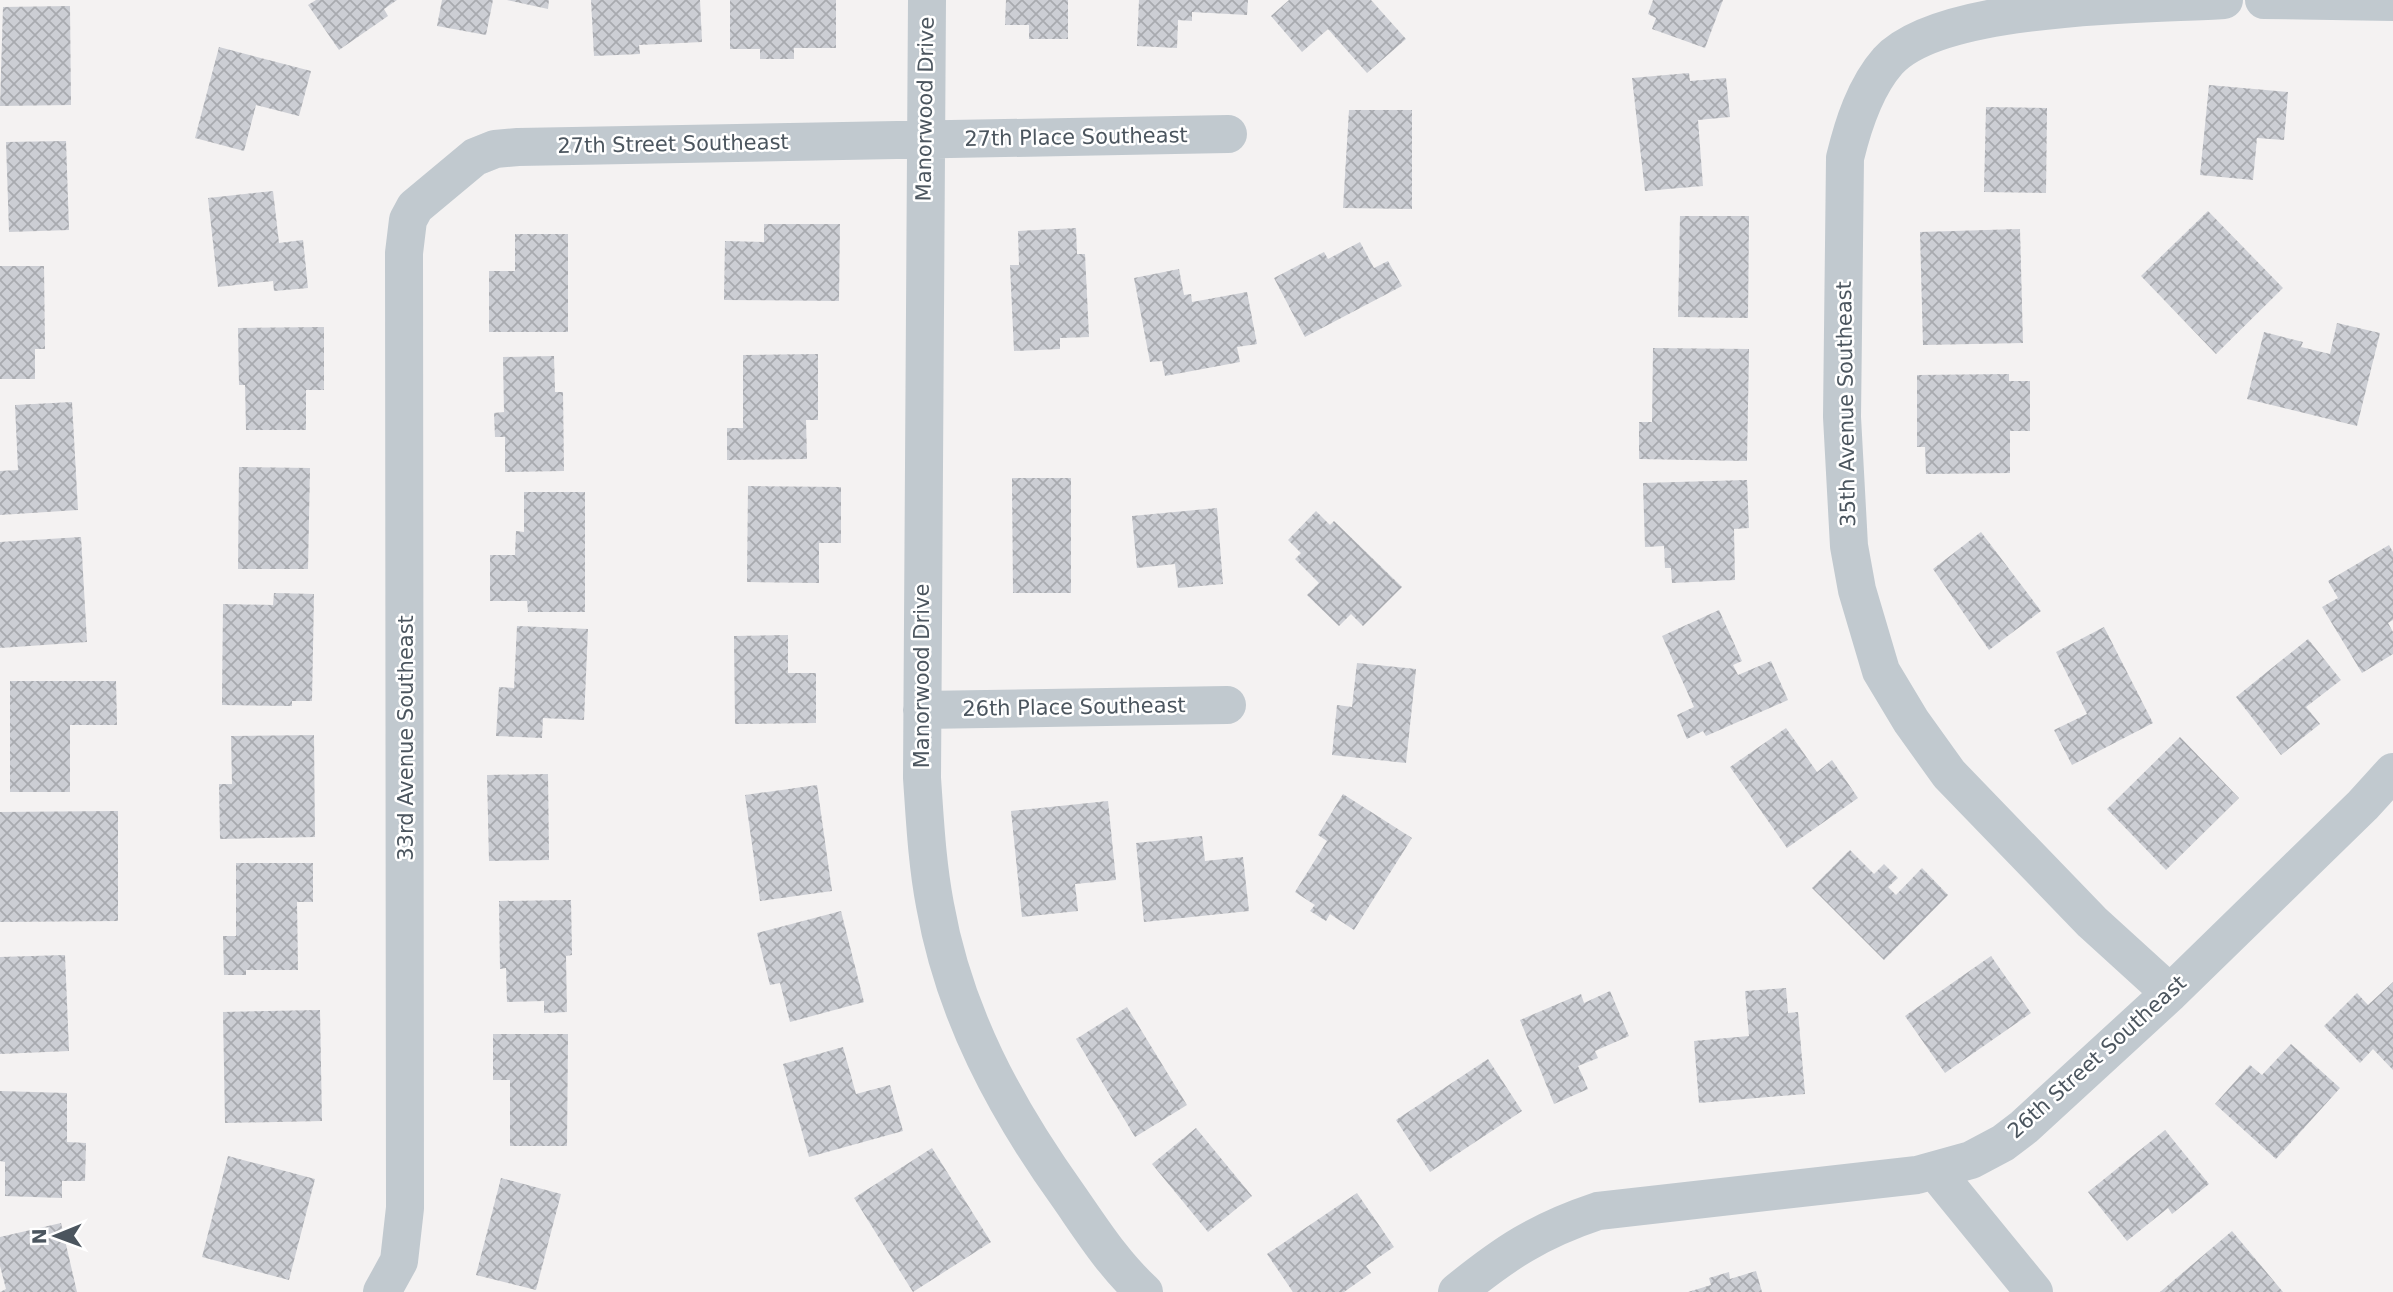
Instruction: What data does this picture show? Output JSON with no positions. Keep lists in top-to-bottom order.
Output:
{
  "streets": {
    "street": [
      "Manorwood Drive",
      "27th Place Southeast",
      "27th Street Southeast",
      "35th Avenue Southeast",
      "26th Place Southeast",
      "33rd Avenue Southeast",
      "26th Street Southeast"
    ]
  },
  "crossings": [
    ["Manorwood Drive", "27th Place Southeast"],
    ["Manorwood Drive", "27th Street Southeast"],
    ["Manorwood Drive", "26th Place Southeast"],
    ["27th Place Southeast", "27th Street Southeast"],
    ["27th Street Southeast", "33rd Avenue Southeast"],
    ["35th Avenue Southeast", "26th Street Southeast"]
  ],
  "north": "left"
}
